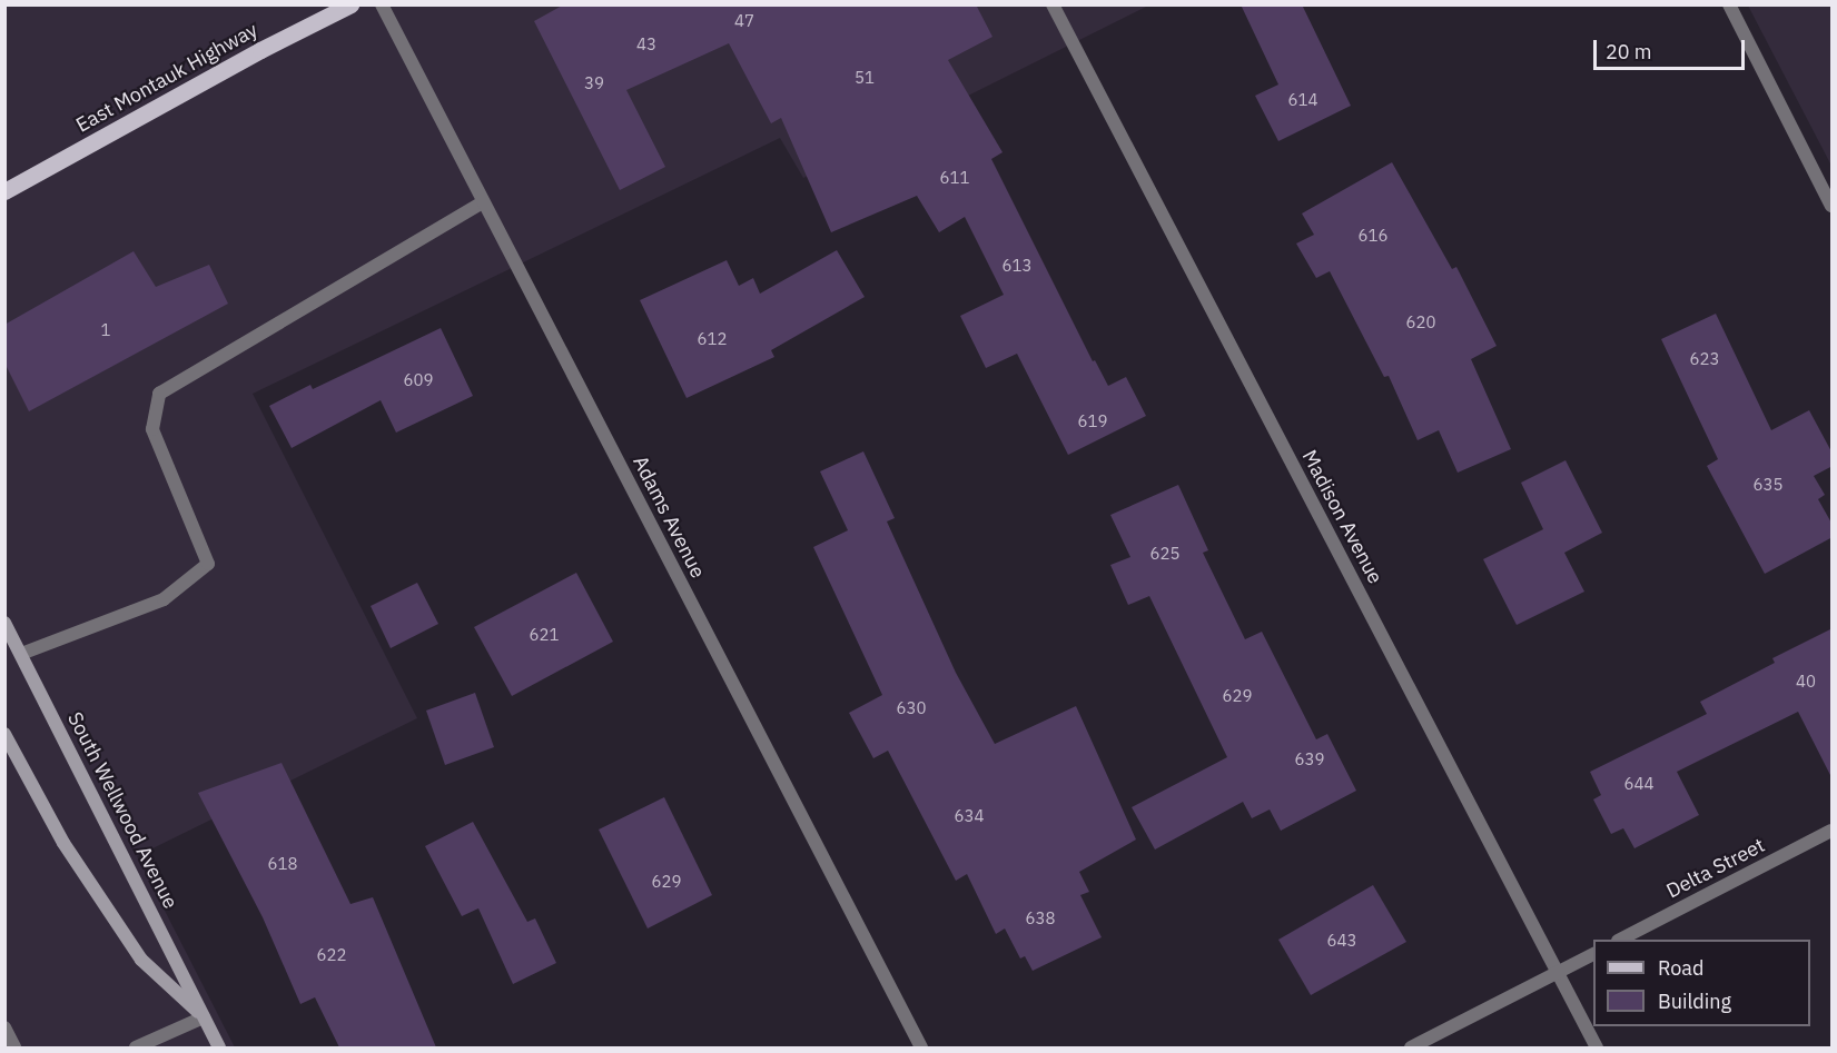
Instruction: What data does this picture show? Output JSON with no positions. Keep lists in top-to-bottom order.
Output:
{
  "streets": {
    "main road": ["East Montauk Highway"],
    "street": [
      "Adams Avenue",
      "Madison Avenue",
      "South Wellwood Avenue",
      "Delta Street"
    ]
  },
  "house_numbers": [
    "47",
    "43",
    "51",
    "39",
    "614",
    "611",
    "616",
    "613",
    "620",
    "1",
    "612",
    "623",
    "609",
    "619",
    "635",
    "625",
    "621",
    "40",
    "629",
    "630",
    "639",
    "644",
    "634",
    "618",
    "629",
    "638",
    "643",
    "622"
  ],
  "legend": ["Road", "Building"],
  "scale_bar": "20 m"
}
